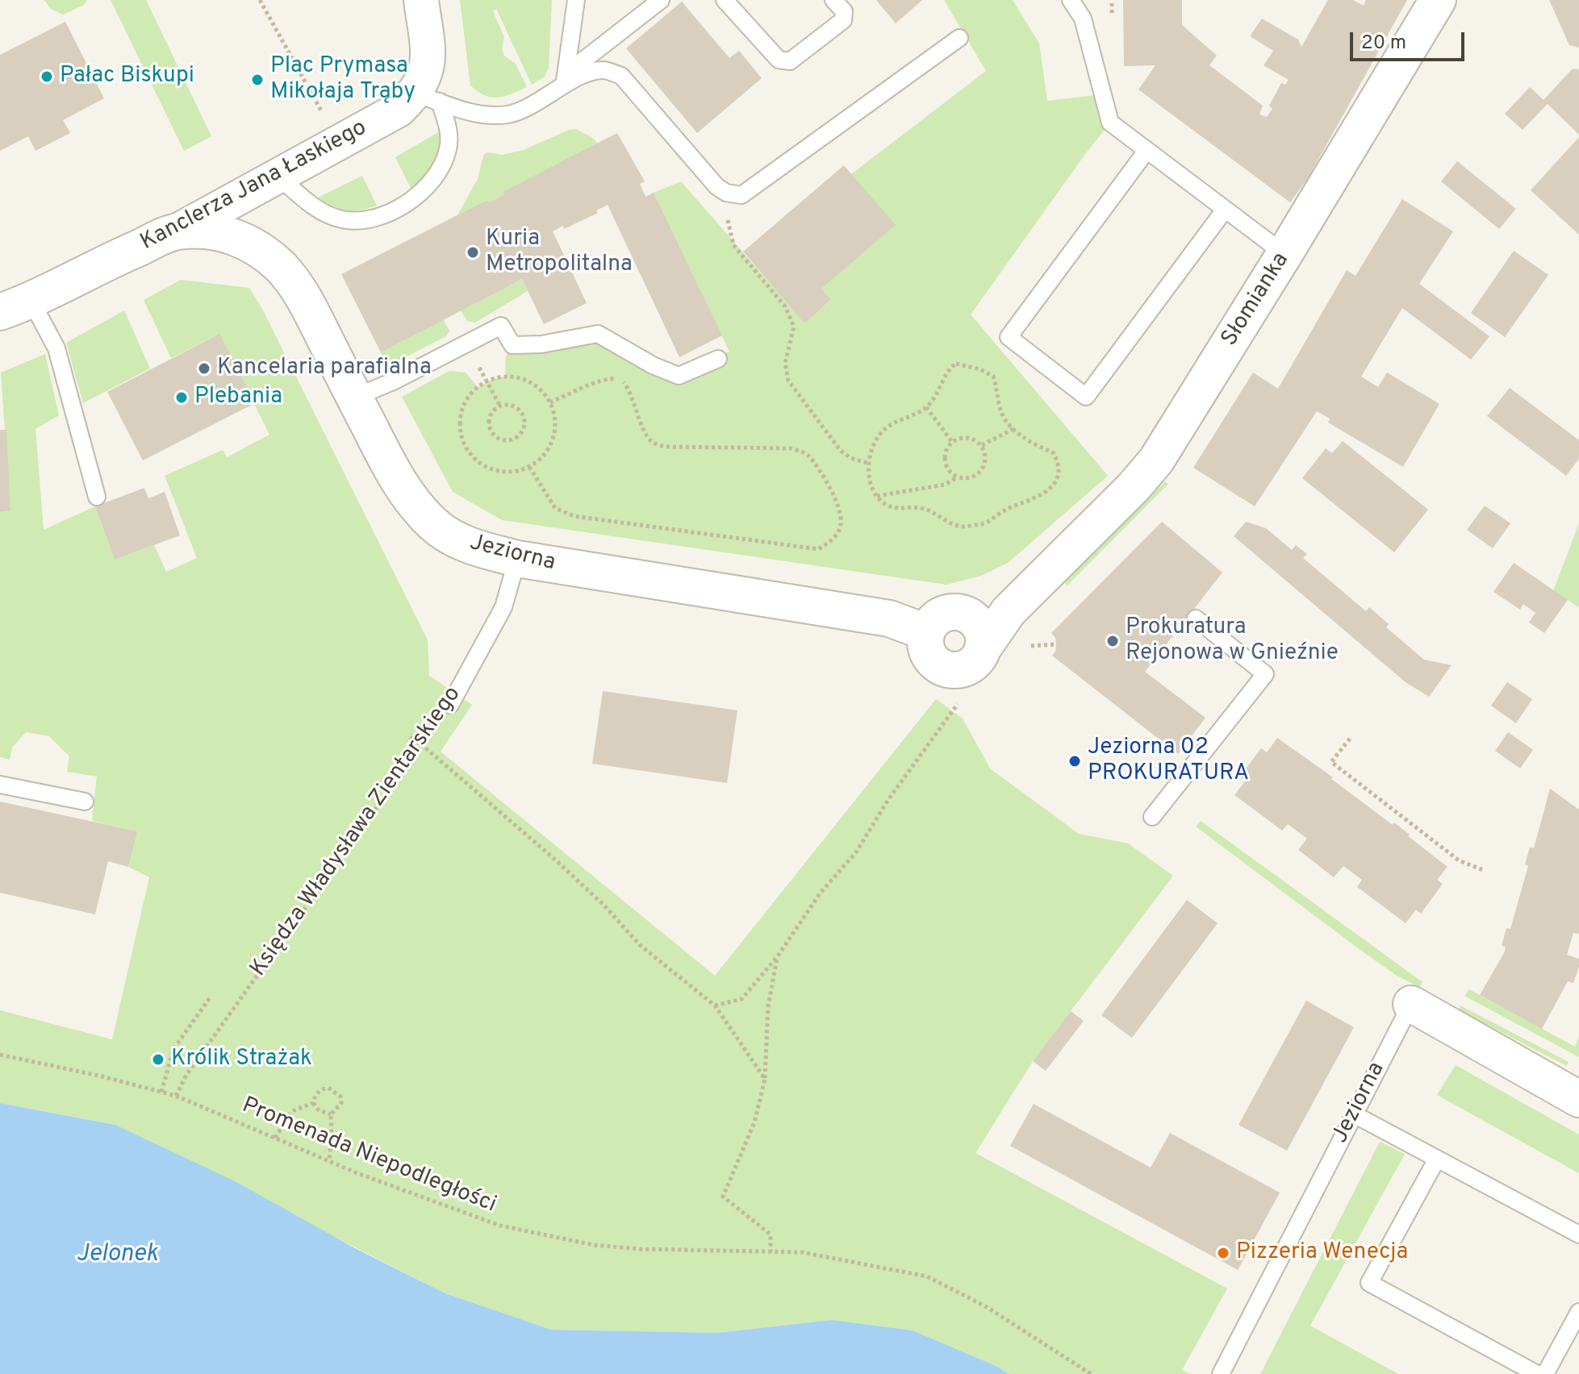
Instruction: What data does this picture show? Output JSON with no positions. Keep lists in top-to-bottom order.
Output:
{
  "streets": {
    "street": ["Kanclerza Jana Łaskiego", "Słomianka", "Jeziorna"],
    "lane": ["Księdza Władysława Zientarskiego"],
    "path": ["Promenada Niepodległości"]
  },
  "crossings": [
    ["Kanclerza Jana Łaskiego", "Jeziorna"],
    ["Słomianka", "Jeziorna"],
    ["Jeziorna", "Księdza Władysława Zientarskiego"],
    ["Księdza Władysława Zientarskiego", "Promenada Niepodległości"]
  ],
  "water": ["Jelonek"],
  "places": [
    "Pałac Biskupi",
    "Plac Prymasa Mikołaja Trąby",
    "Kuria Metropolitalna",
    "Kancelaria parafialna",
    "Plebania",
    "Prokuratura Rejonowa w Gnieźnie",
    "Jeziorna 02 PROKURATURA",
    "Królik Strażak",
    "Pizzeria Wenecja"
  ],
  "scale_bar": "20 m"
}
